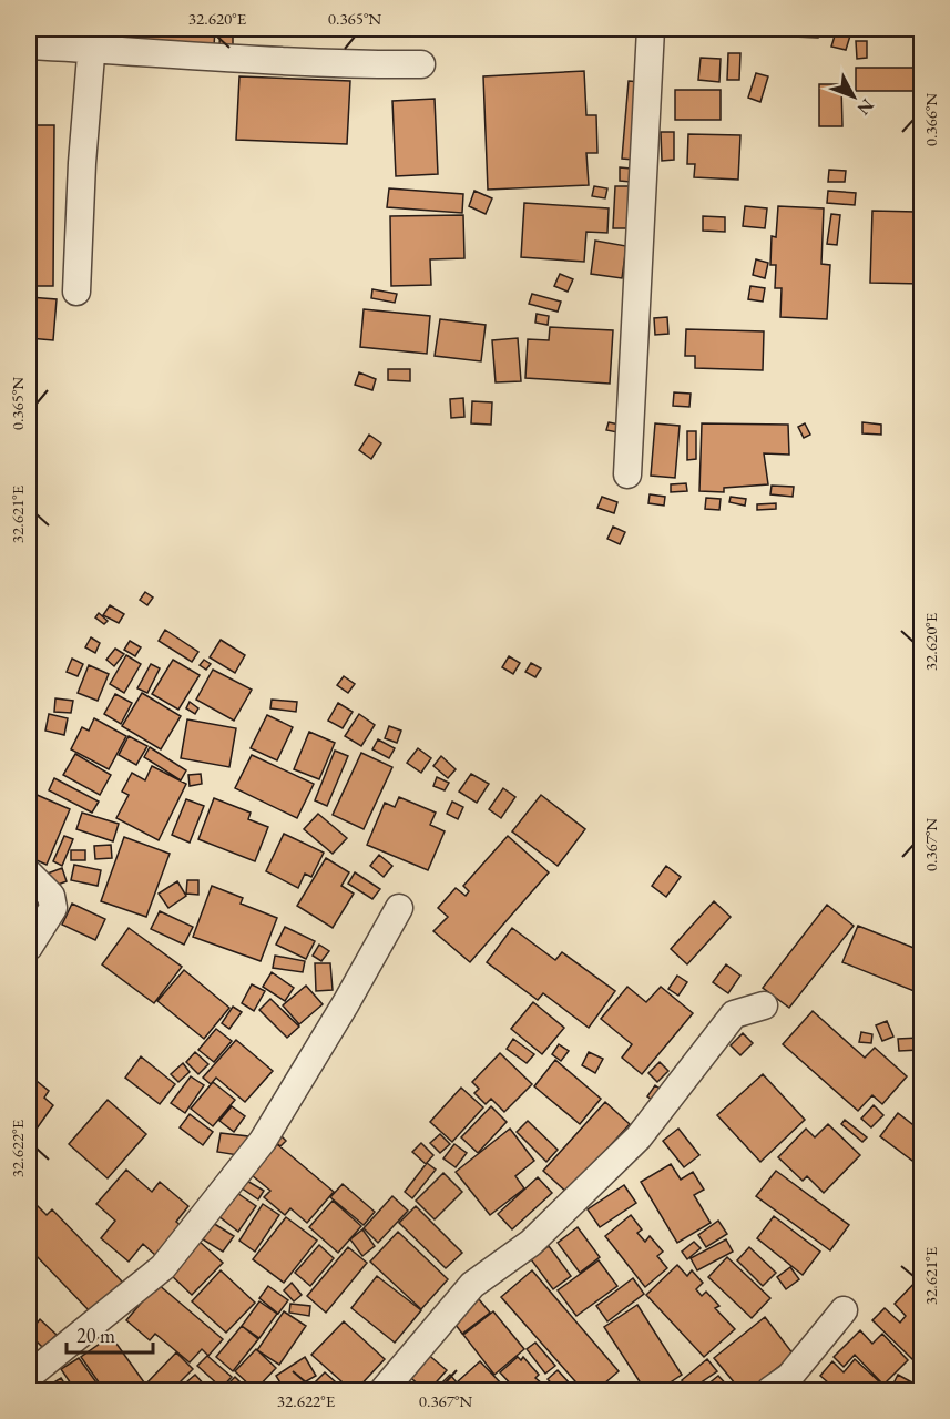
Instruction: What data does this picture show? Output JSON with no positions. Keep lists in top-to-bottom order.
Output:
{
  "scale_bar": "20 m",
  "north": "bottom right",
  "coordinates": [
    "32.620°E",
    "0.365°N",
    "0.366°N",
    "32.621°E",
    "0.367°N",
    "32.622°E"
  ]
}
